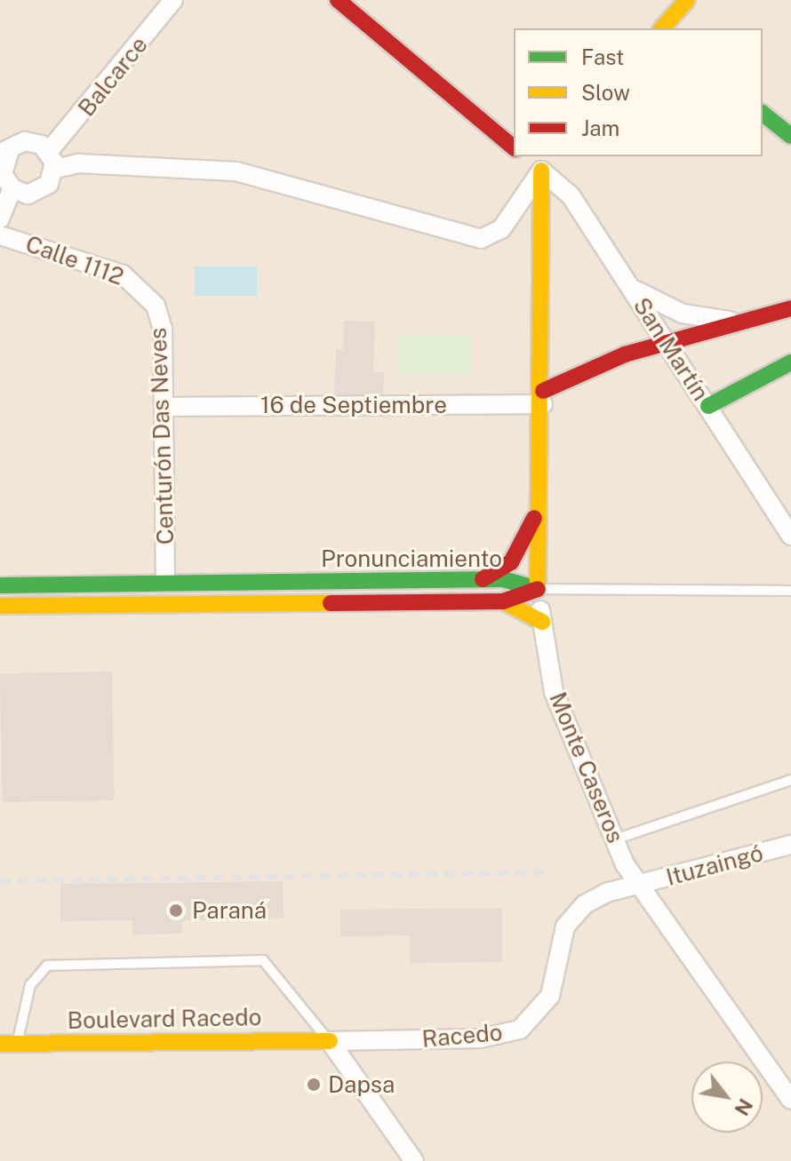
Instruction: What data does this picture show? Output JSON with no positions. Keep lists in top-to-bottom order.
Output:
{
  "streets": {
    "street": [
      "Balcarce",
      "Calle 1112",
      "San Martín",
      "16 de Septiembre",
      "Centurón Das Neves",
      "Pronunciamiento",
      "Monte Caseros",
      "Ituzaingó",
      "Boulevard Racedo",
      "Racedo"
    ]
  },
  "crossings": [
    ["Calle 1112", "Centurón Das Neves"],
    ["San Martín", "Monte Caseros"],
    ["16 de Septiembre", "Centurón Das Neves"],
    ["16 de Septiembre", "Monte Caseros"],
    ["Centurón Das Neves", "Pronunciamiento"],
    ["Pronunciamiento", "Monte Caseros"],
    ["Monte Caseros", "Ituzaingó"],
    ["Monte Caseros", "Racedo"],
    ["Ituzaingó", "Racedo"],
    ["Boulevard Racedo", "Racedo"]
  ],
  "places": ["Paraná", "Dapsa"],
  "legend": ["Fast", "Slow", "Jam"],
  "north": "bottom right"
}
